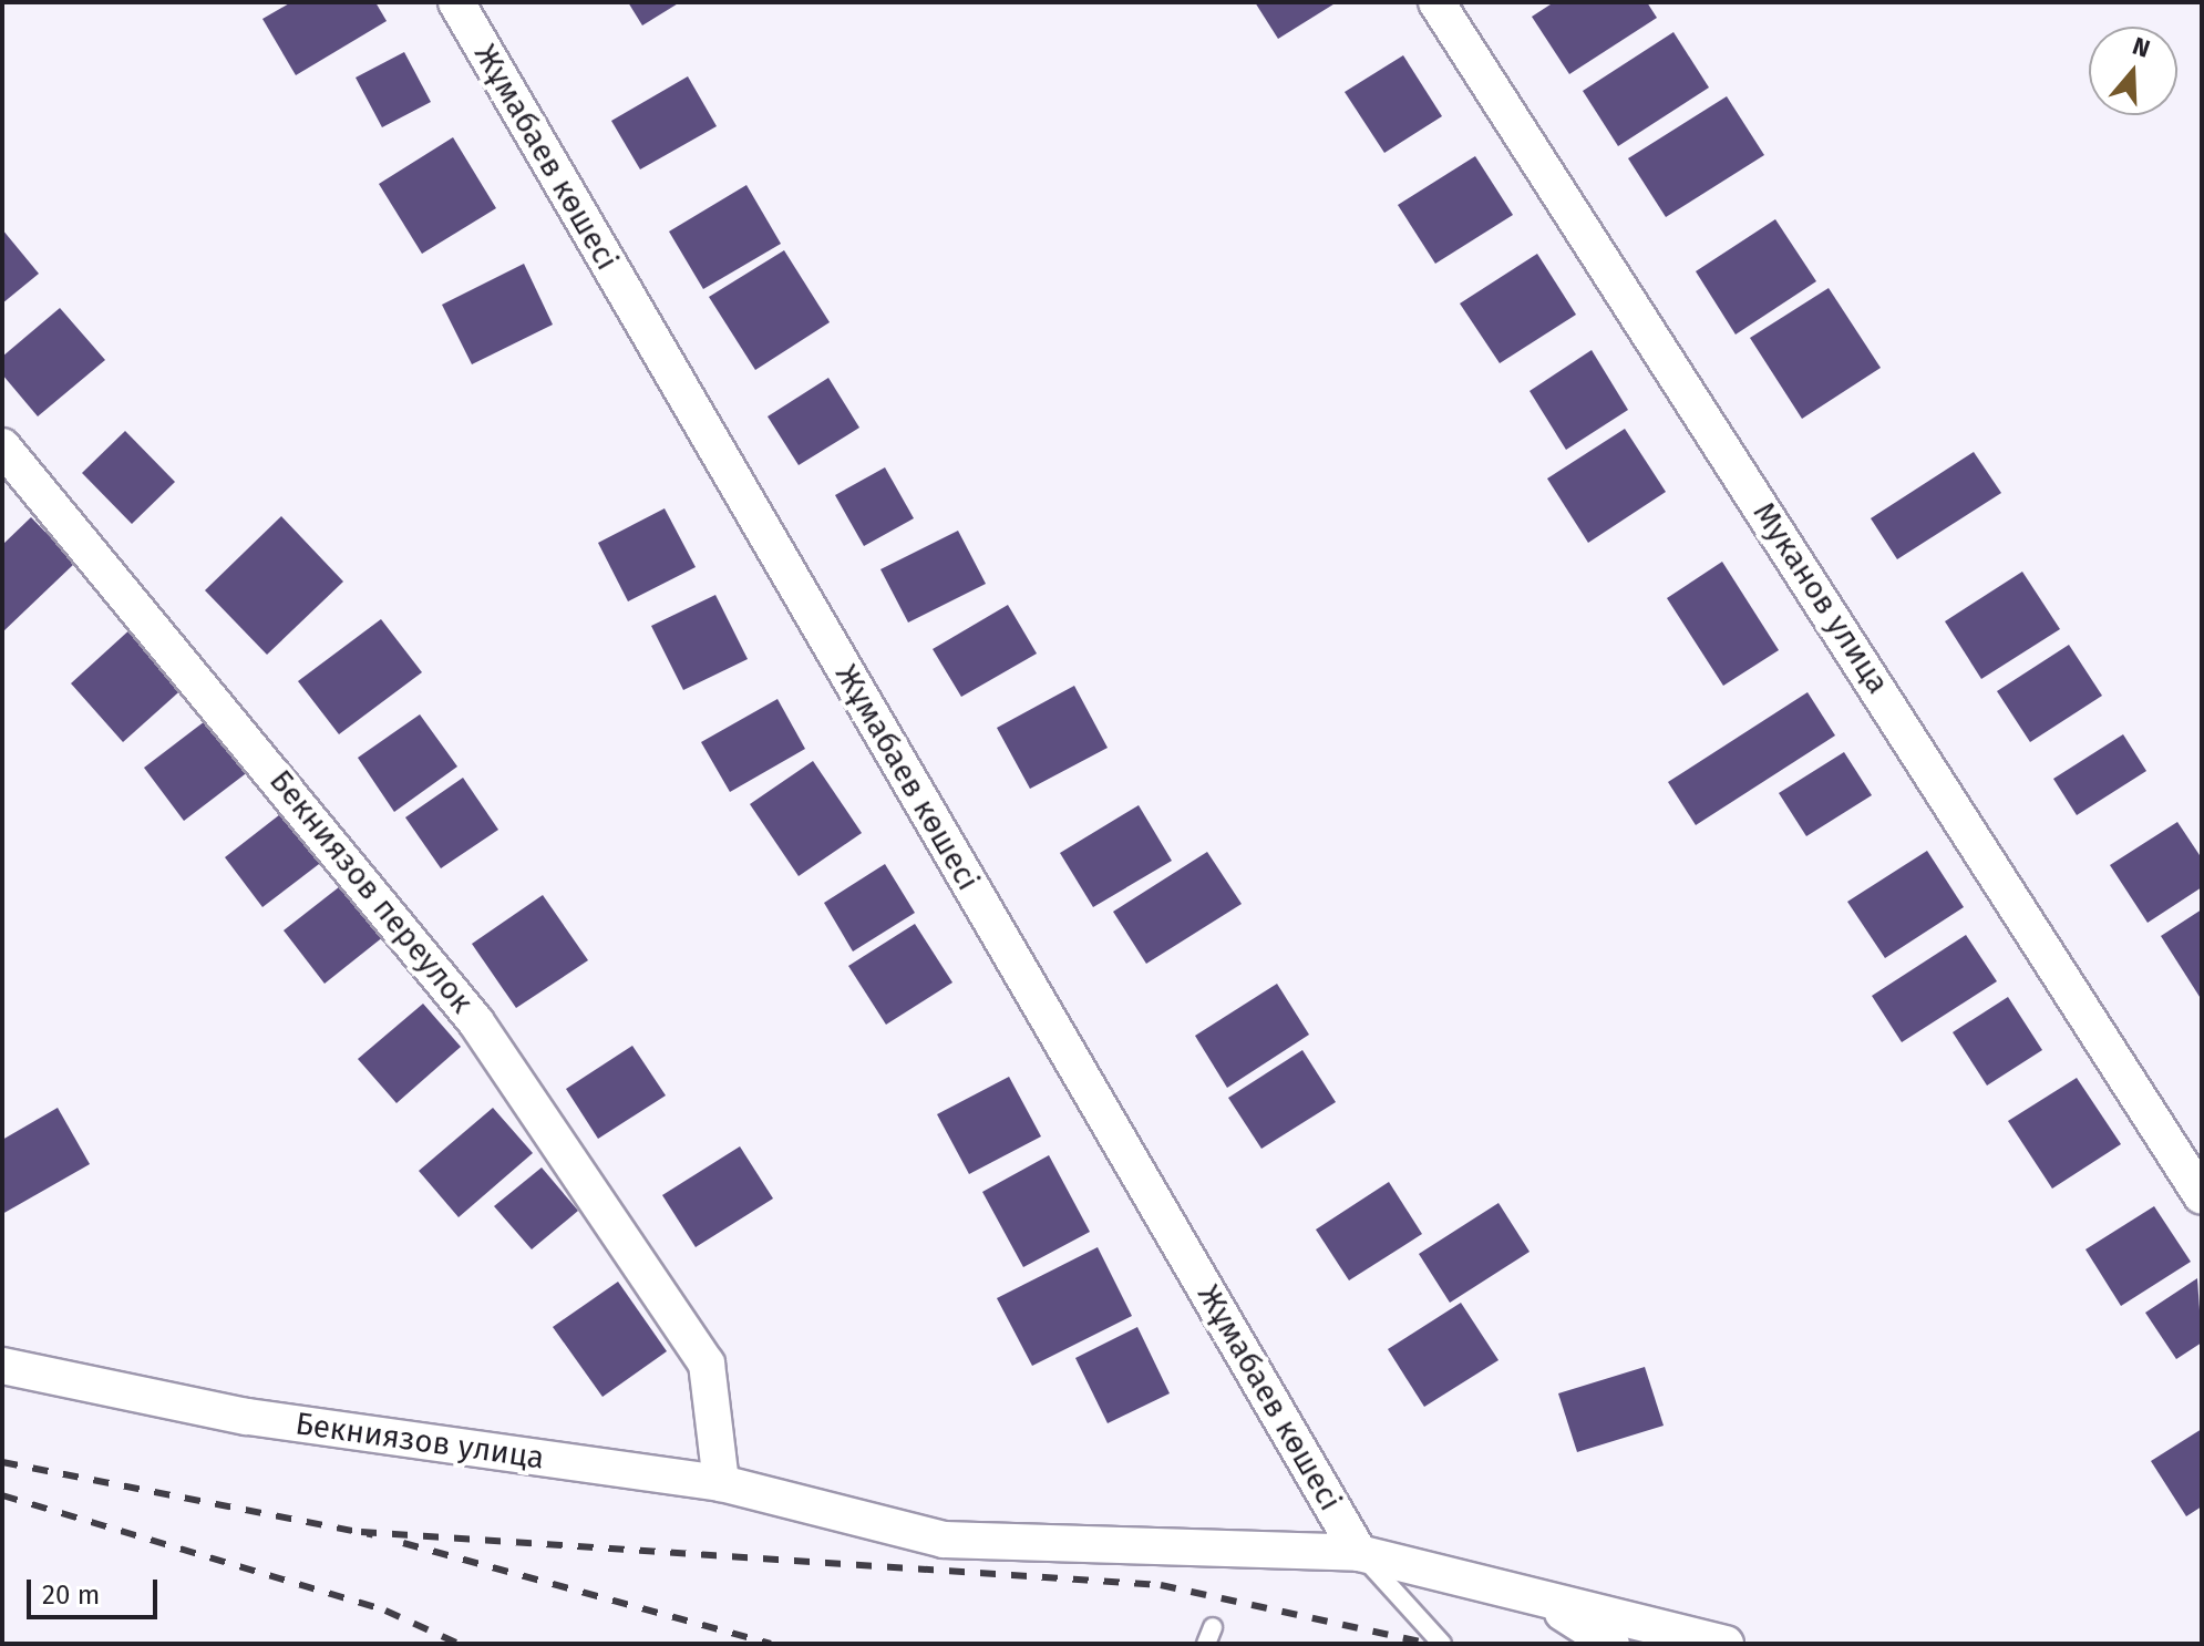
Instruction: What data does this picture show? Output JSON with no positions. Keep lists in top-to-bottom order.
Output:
{
  "streets": {
    "street": [
      "Жұмабаев көшесі",
      "Муканов улица",
      "Бекниязов переулок",
      "Бекниязов улица"
    ]
  },
  "crossings": [
    ["Жұмабаев көшесі", "Бекниязов улица"],
    ["Бекниязов переулок", "Бекниязов улица"]
  ],
  "scale_bar": "20 m",
  "north": "top"
}
